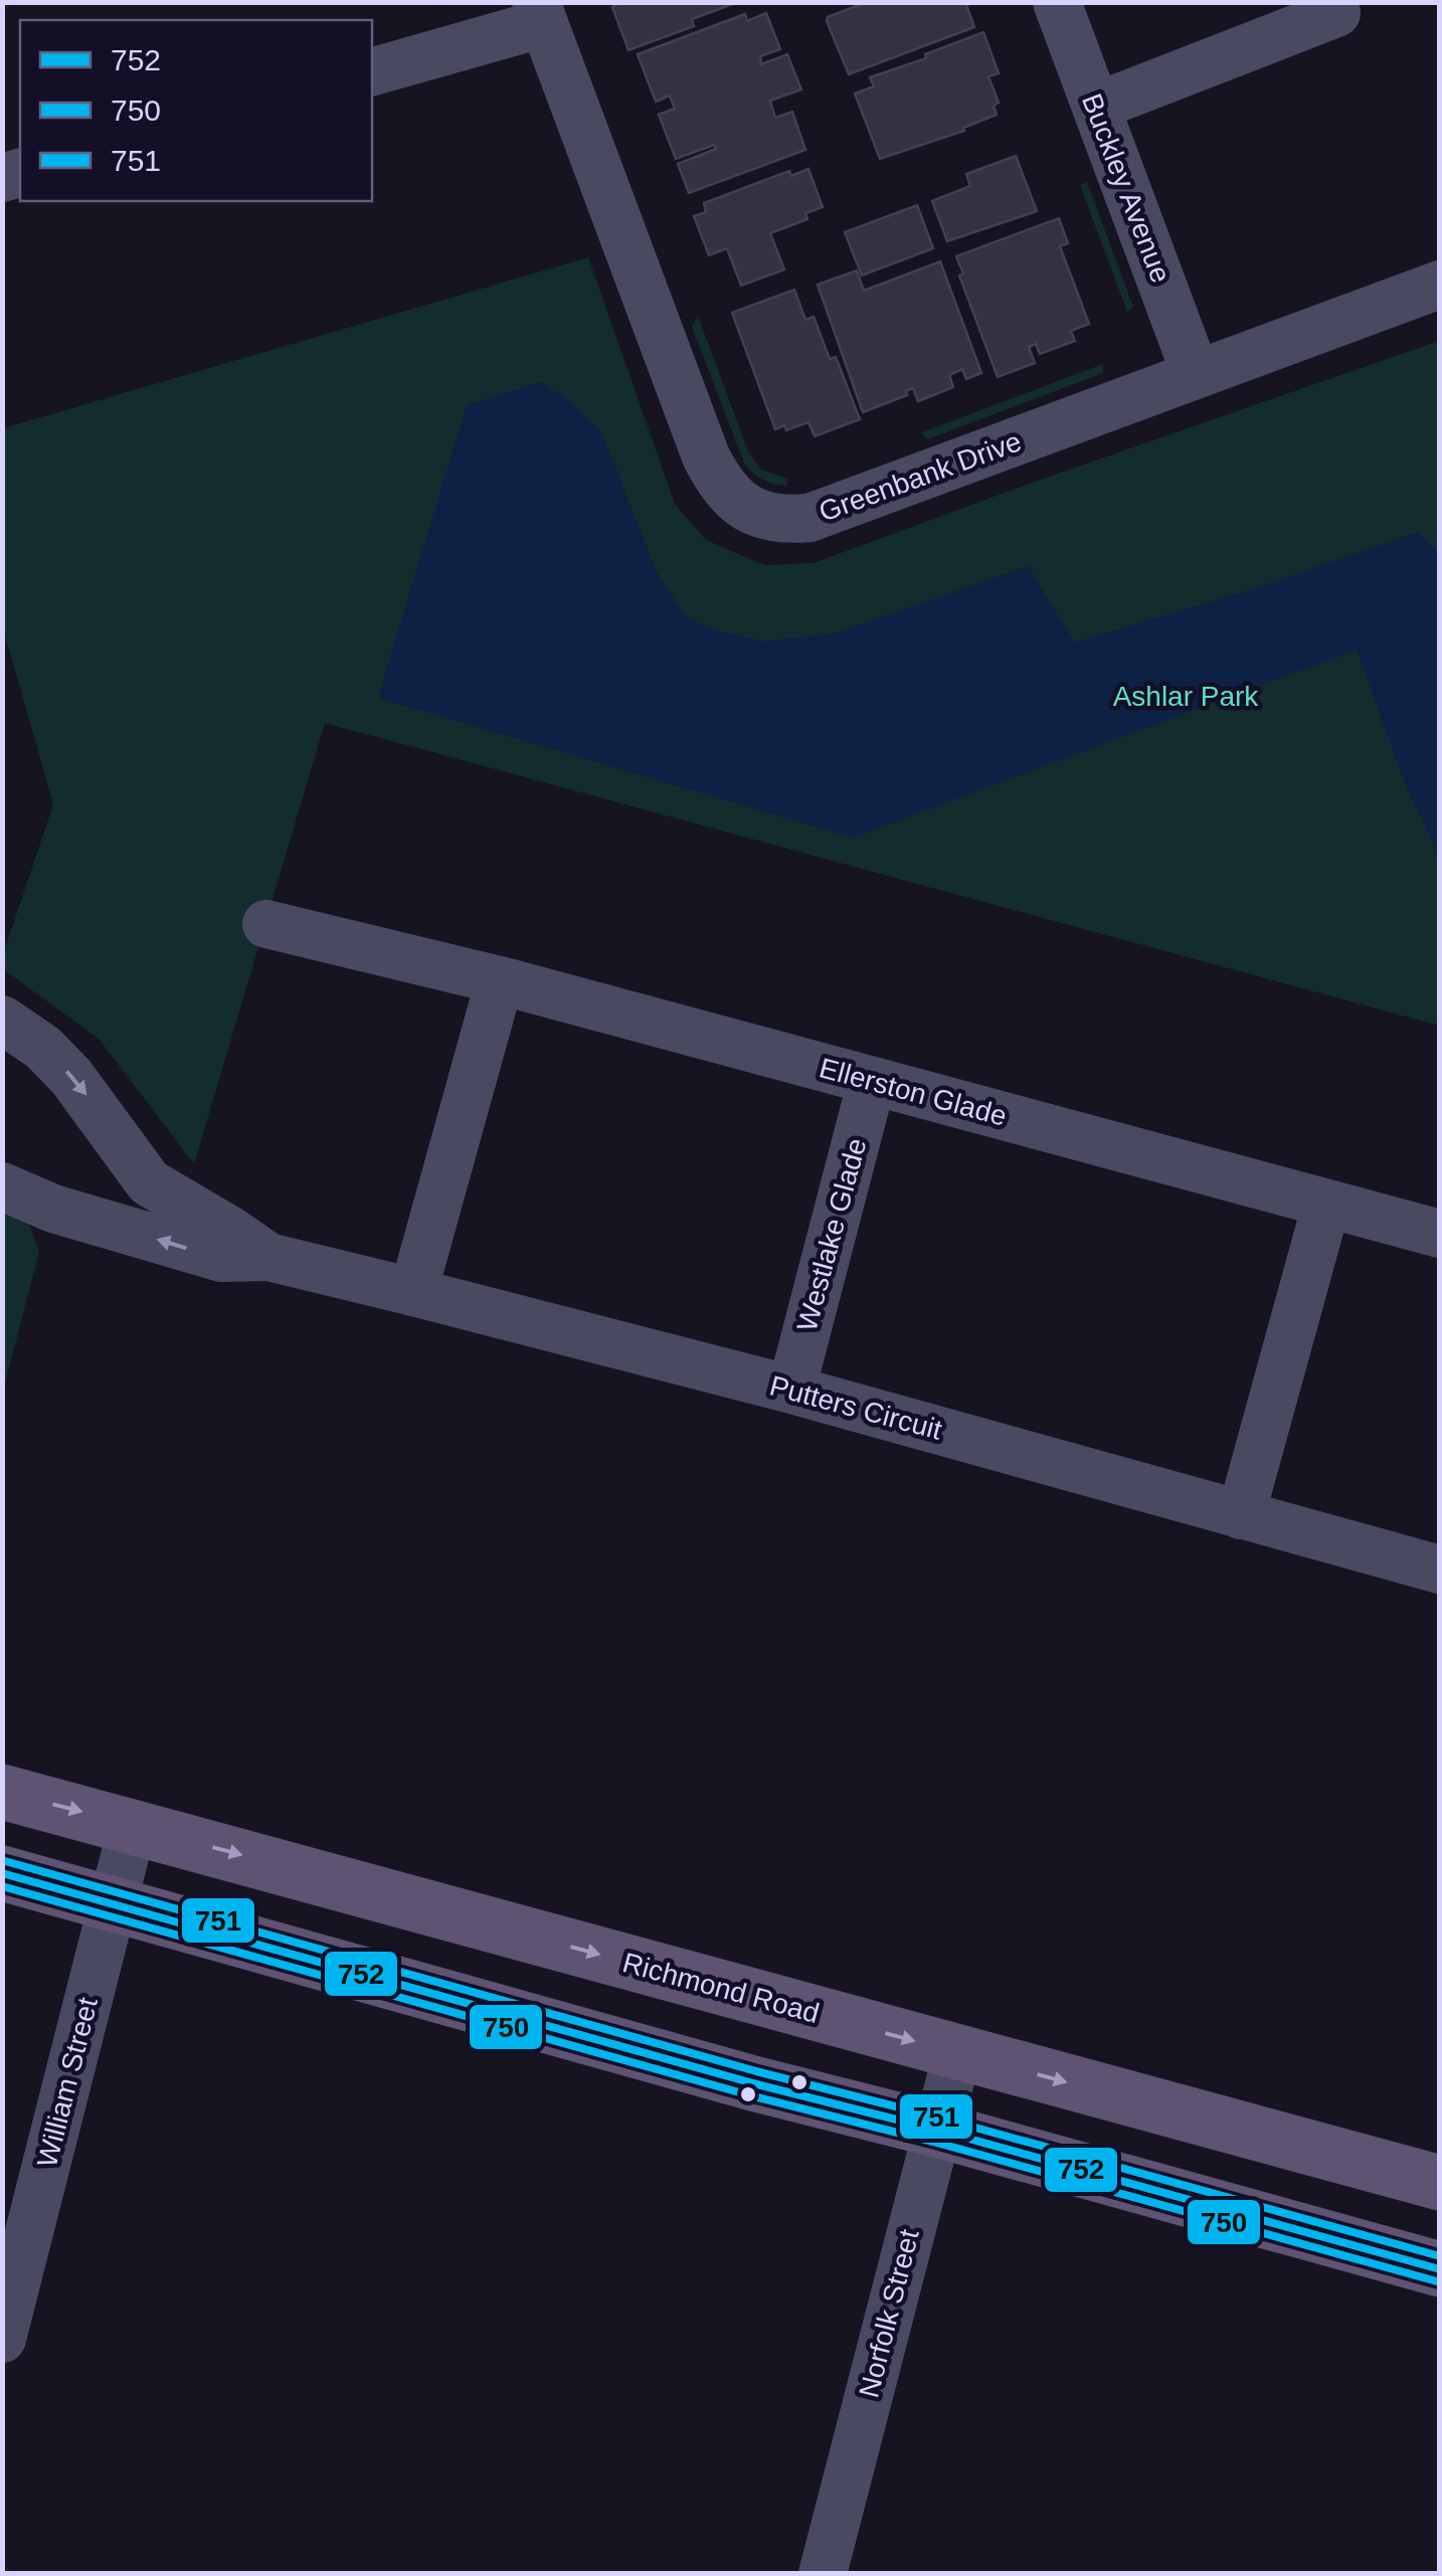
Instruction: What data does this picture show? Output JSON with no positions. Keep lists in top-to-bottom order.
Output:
{
  "streets": {
    "main road": ["Richmond Road"],
    "street": [
      "Buckley Avenue",
      "Greenbank Drive",
      "Ellerston Glade",
      "Westlake Glade",
      "Putters Circuit",
      "William Street",
      "Norfolk Street"
    ]
  },
  "crossings": [
    ["Buckley Avenue", "Greenbank Drive"],
    ["Ellerston Glade", "Westlake Glade"],
    ["Westlake Glade", "Putters Circuit"],
    ["Richmond Road", "William Street"],
    ["Richmond Road", "Norfolk Street"]
  ],
  "parks": ["Ashlar Park"],
  "lines": ["transit line 751", "transit line 752", "transit line 750"],
  "legend": ["752", "750", "751"]
}
